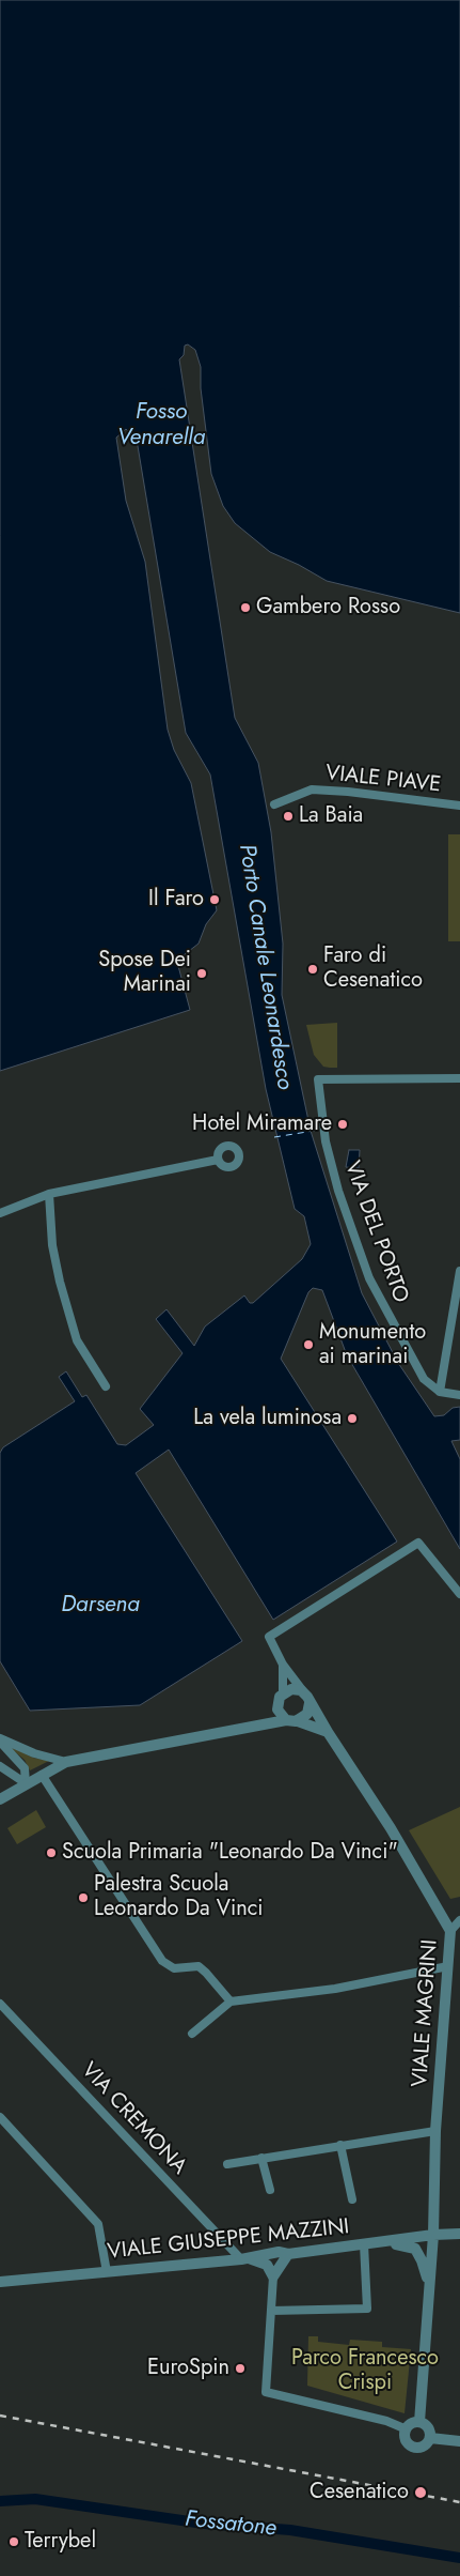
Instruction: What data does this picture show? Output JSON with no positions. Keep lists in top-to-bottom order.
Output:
{
  "streets": {
    "street": [
      "VIALE PIAVE",
      "VIA DEL PORTO",
      "VIALE MAGRINI",
      "VIA CREMONA",
      "VIALE GIUSEPPE MAZZINI"
    ]
  },
  "crossings": [
    ["VIALE MAGRINI", "VIALE GIUSEPPE MAZZINI"],
    ["VIA CREMONA", "VIALE GIUSEPPE MAZZINI"]
  ],
  "water": [
    "Fosso Venarella",
    "Porto Canale Leonardesco",
    "Darsena",
    "Fossatone"
  ],
  "parks": ["Parco Francesco Crispi"],
  "places": [
    "Gambero Rosso",
    "La Baia",
    "Il Faro",
    "Faro di Cesenatico",
    "Spose Dei Marinai",
    "Hotel Miramare",
    "Monumento ai marinai",
    "La vela luminosa",
    "Scuola Primaria \"Leonardo Da Vinci\"",
    "Palestra Scuola Leonardo Da Vinci",
    "EuroSpin",
    "Cesenatico",
    "Terrybel"
  ]
}
